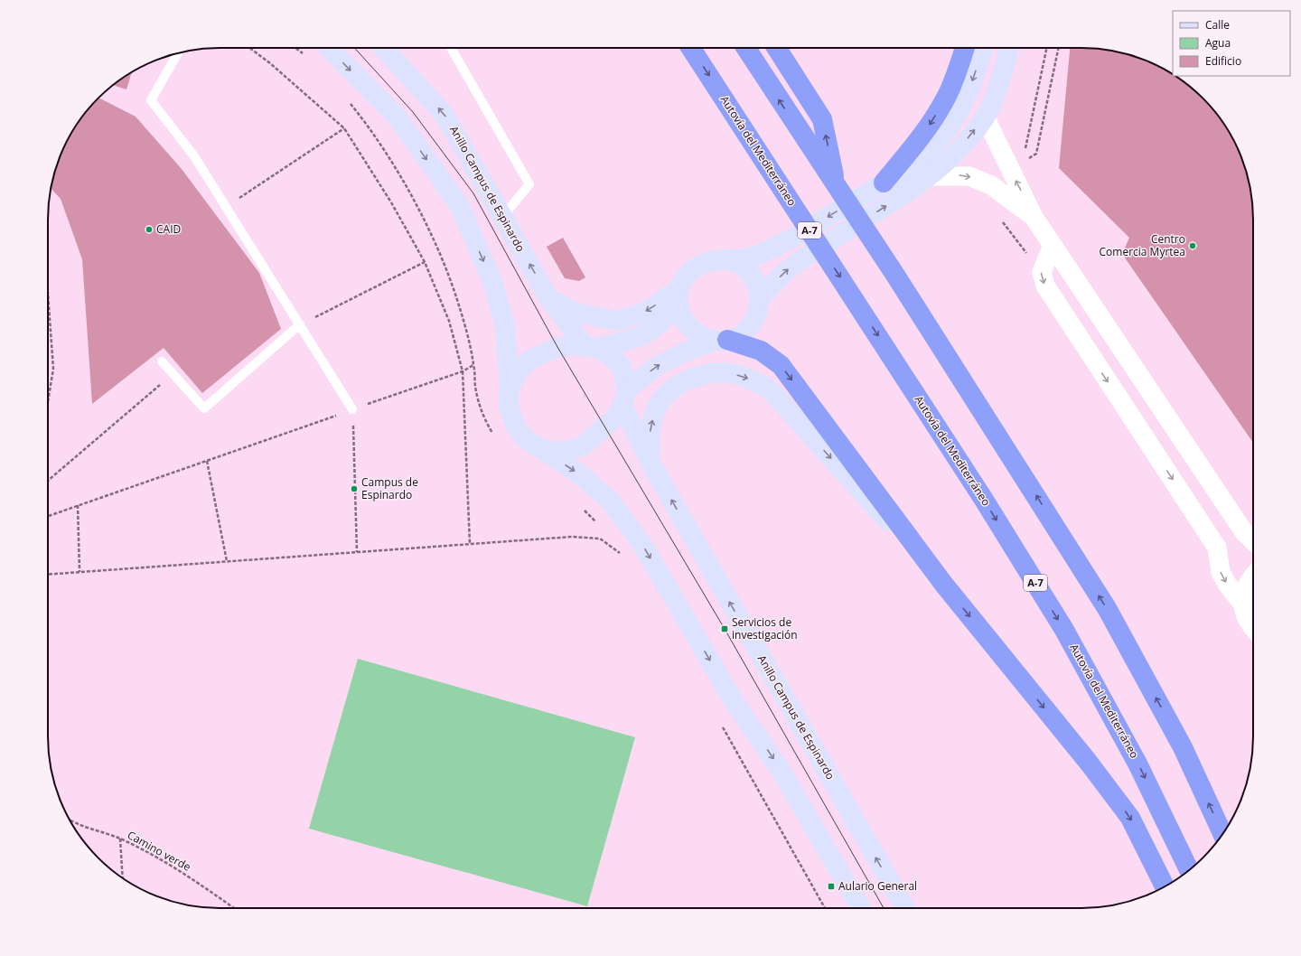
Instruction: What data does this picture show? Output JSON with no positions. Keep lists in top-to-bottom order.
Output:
{
  "streets": {
    "highway": ["Autovía del Mediterráneo", "A-7"],
    "main road": ["Anillo Campus de Espinardo"],
    "path": ["Camino verde"]
  },
  "places": {
    "other": ["CAID", "Centro Comercia Myrtea", "Campus de Espinardo"],
    "transit": ["Servicios de investigación", "Aulario General"]
  },
  "legend": ["Calle", "Agua", "Edificio"]
}
